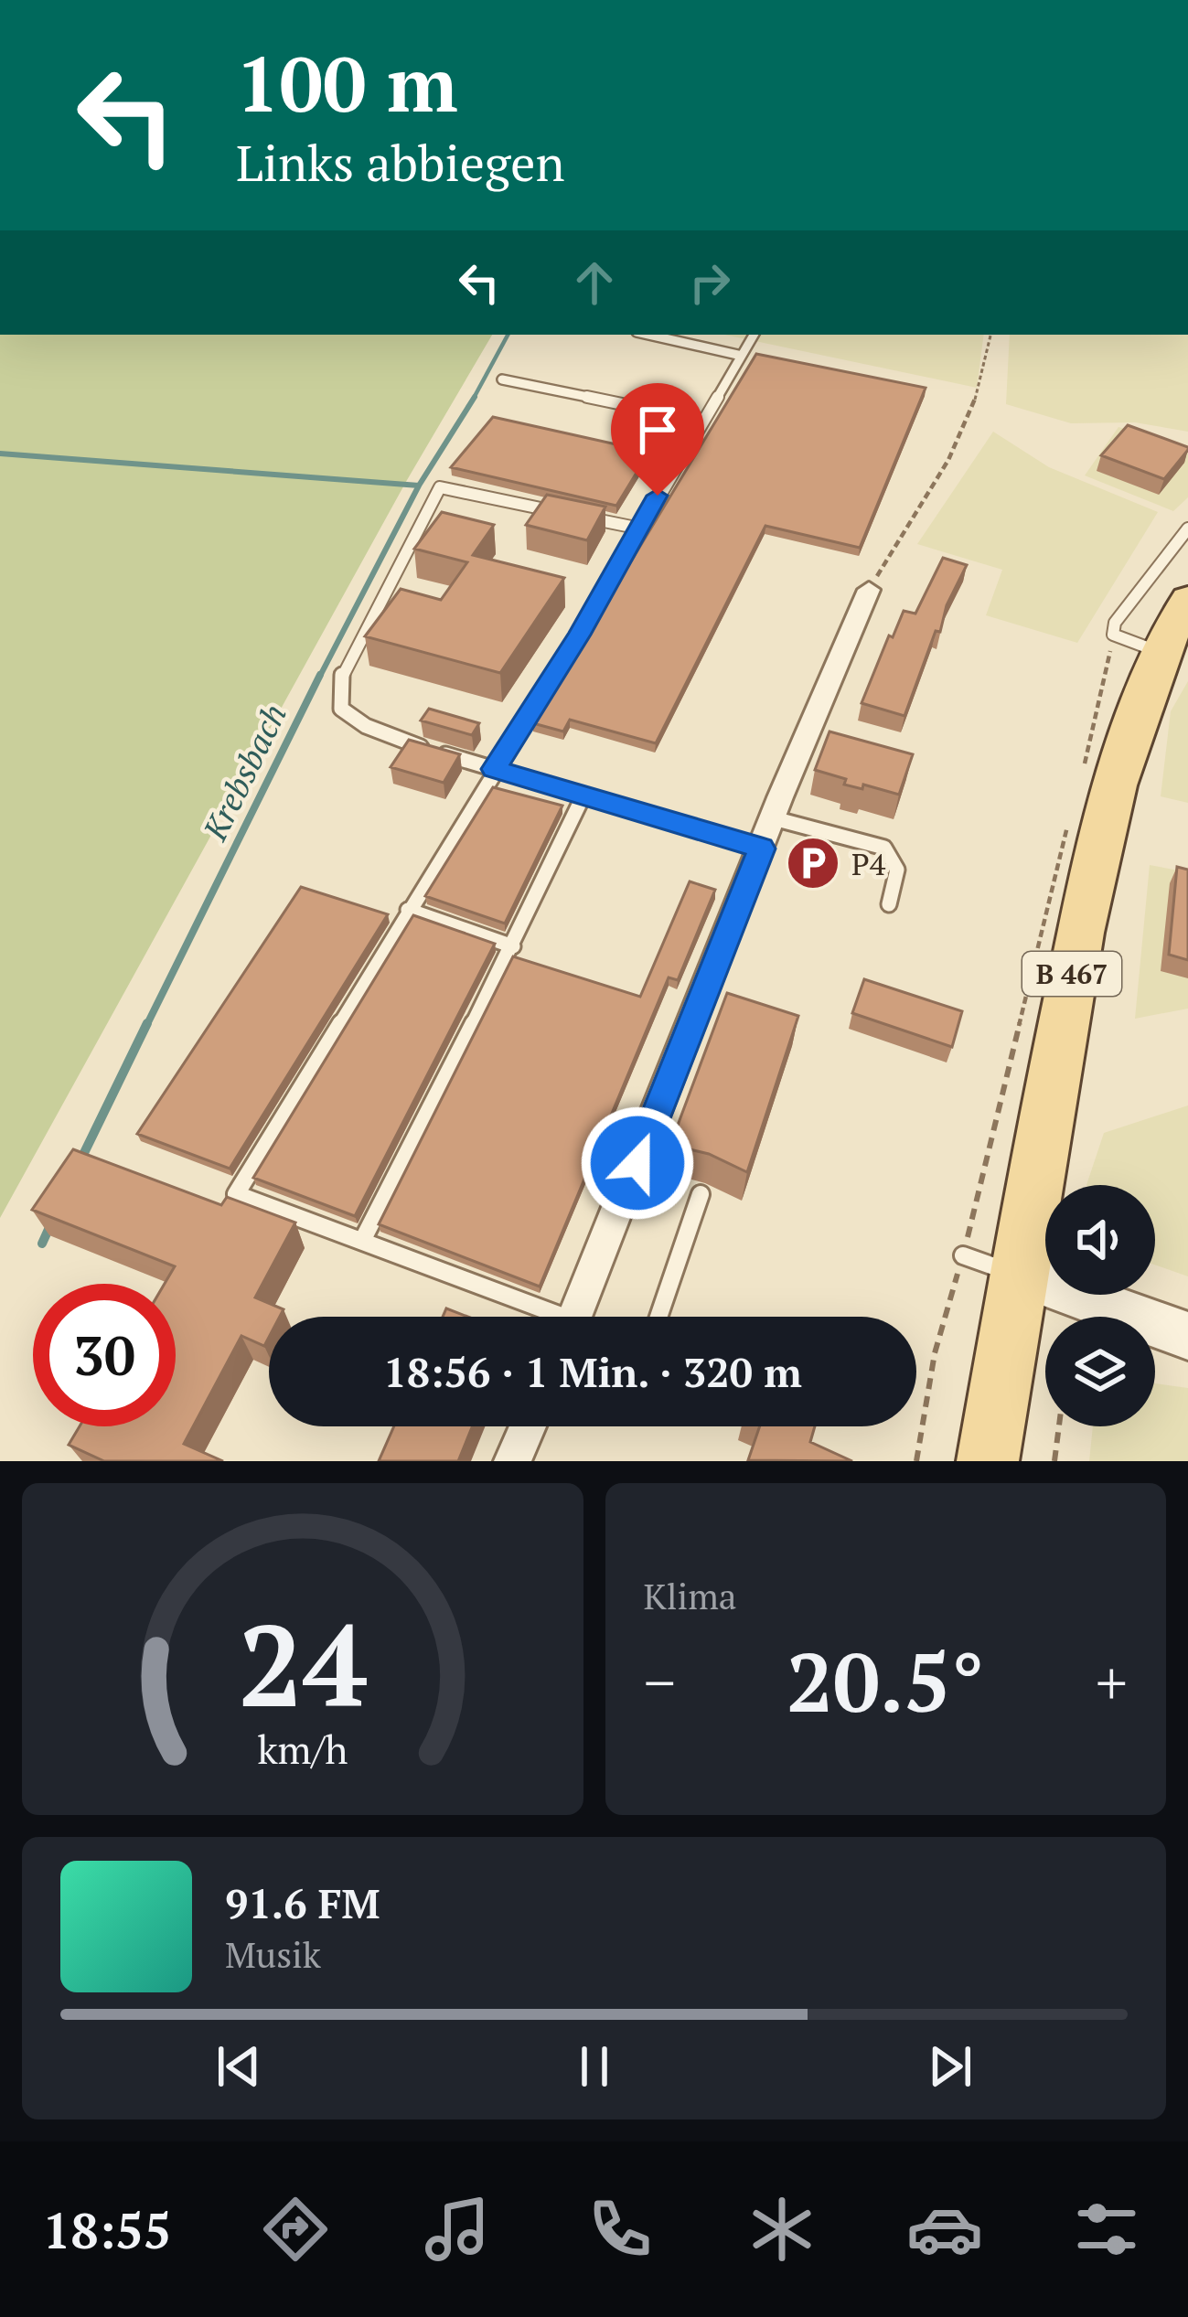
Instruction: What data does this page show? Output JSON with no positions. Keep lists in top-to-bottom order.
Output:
{
  "streets": {
    "main road": ["B 467"]
  },
  "water": ["Krebsbach"],
  "places": {
    "parking": ["P4"]
  },
  "page": {
    "turn": ["100 m", "Links abbiegen"],
    "limit": "30",
    "trip": "18:56 · 1 Min. · 320 m",
    "tile": "Klima",
    "heat": ["−", "20.5°", "+"],
    "song": ["91.6 FM", "Musik"],
    "tabs": "18:55",
    "gauge": ["24", "km/h"]
  }
}
